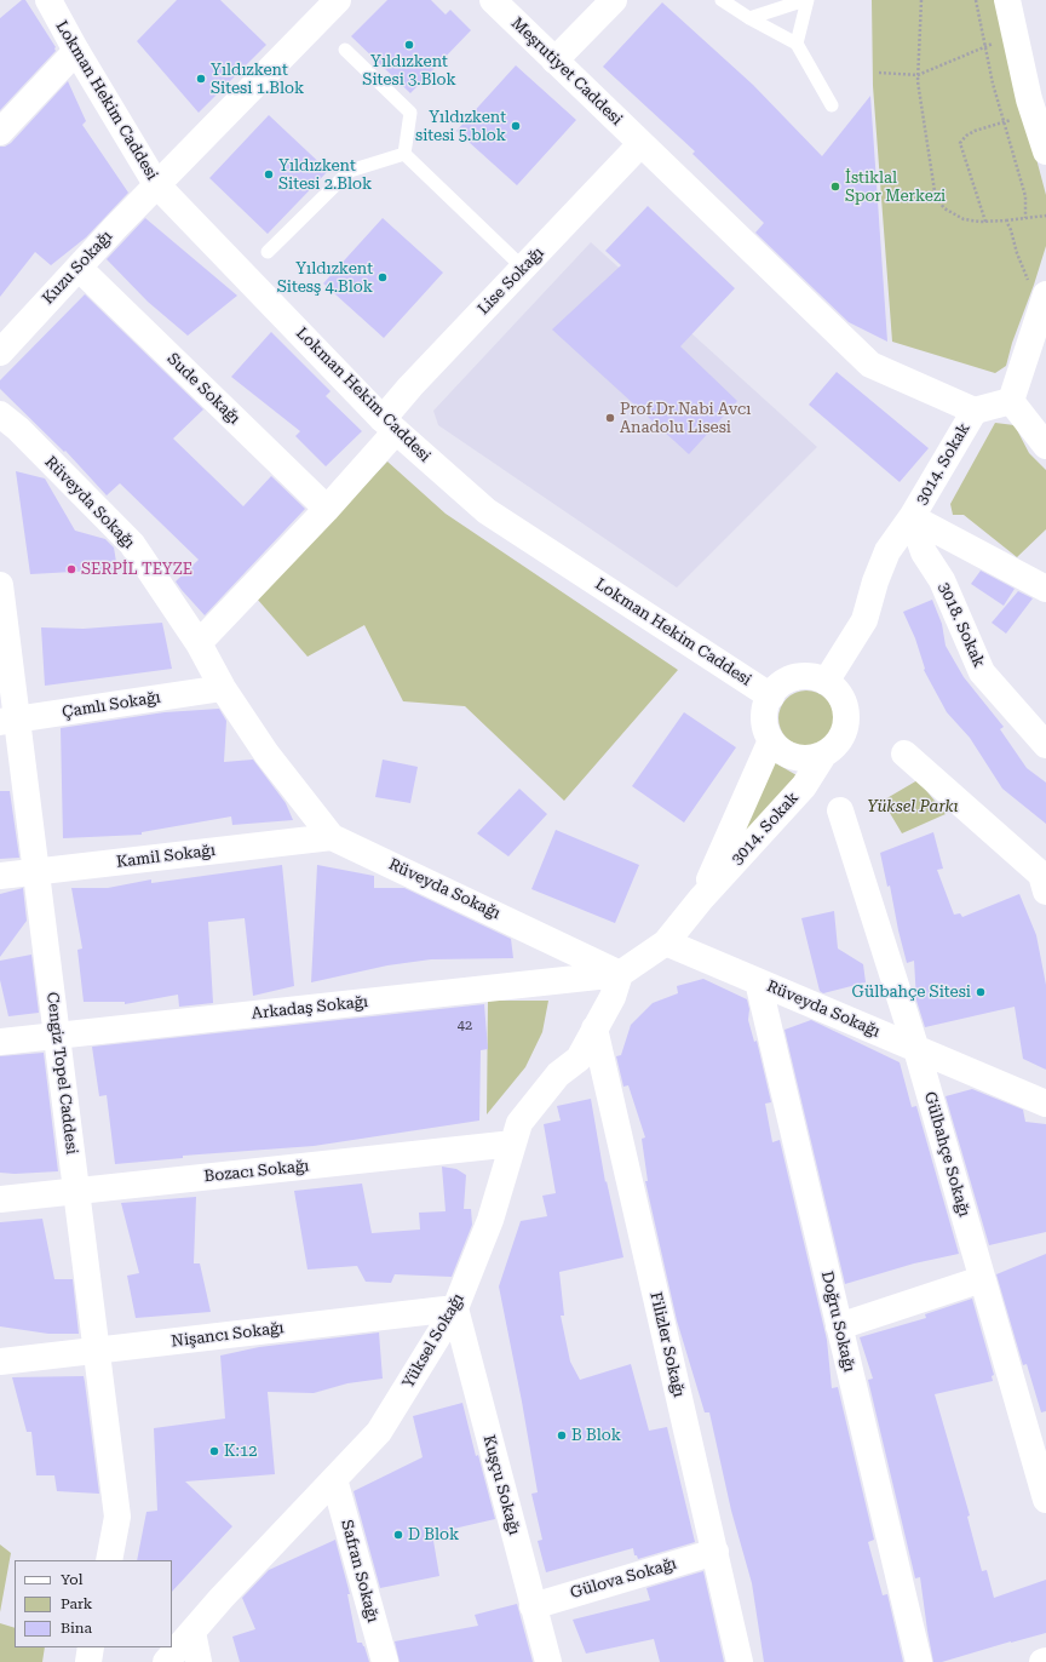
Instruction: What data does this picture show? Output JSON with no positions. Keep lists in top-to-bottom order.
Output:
{
  "streets": {
    "street": [
      "Meşrutiyet Caddesi",
      "Lokman Hekim Caddesi",
      "Kuzu Sokağı",
      "Lise Sokağı",
      "Sude Sokağı",
      "3014. Sokak",
      "Rüveyda Sokağı",
      "3018. Sokak",
      "Çamlı Sokağı",
      "Kamil Sokağı",
      "Arkadaş Sokağı",
      "Cengiz Topel Caddesi",
      "Gülbahçe Sokağı",
      "Bozacı Sokağı",
      "Doğru Sokağı",
      "Nişancı Sokağı",
      "Yüksel Sokağı",
      "Filizler Sokağı",
      "Kuşçu Sokağı",
      "Safran Sokağı",
      "Gülova Sokağı"
    ]
  },
  "crossings": [
    ["Meşrutiyet Caddesi", "Lise Sokağı"],
    ["Meşrutiyet Caddesi", "3014. Sokak"],
    ["Lokman Hekim Caddesi", "Kuzu Sokağı"],
    ["Lokman Hekim Caddesi", "Lise Sokağı"],
    ["Lokman Hekim Caddesi", "3014. Sokak"],
    ["Kuzu Sokağı", "Sude Sokağı"],
    ["3014. Sokak", "Rüveyda Sokağı"],
    ["3014. Sokak", "3018. Sokak"],
    ["Rüveyda Sokağı", "Çamlı Sokağı"],
    ["Rüveyda Sokağı", "Kamil Sokağı"],
    ["Rüveyda Sokağı", "Arkadaş Sokağı"],
    ["Rüveyda Sokağı", "Gülbahçe Sokağı"],
    ["Rüveyda Sokağı", "Doğru Sokağı"],
    ["Rüveyda Sokağı", "Yüksel Sokağı"],
    ["Çamlı Sokağı", "Cengiz Topel Caddesi"],
    ["Kamil Sokağı", "Cengiz Topel Caddesi"],
    ["Arkadaş Sokağı", "Cengiz Topel Caddesi"],
    ["Arkadaş Sokağı", "Yüksel Sokağı"],
    ["Cengiz Topel Caddesi", "Bozacı Sokağı"],
    ["Cengiz Topel Caddesi", "Nişancı Sokağı"],
    ["Bozacı Sokağı", "Yüksel Sokağı"],
    ["Nişancı Sokağı", "Yüksel Sokağı"],
    ["Nişancı Sokağı", "Kuşçu Sokağı"],
    ["Yüksel Sokağı", "Filizler Sokağı"],
    ["Yüksel Sokağı", "Kuşçu Sokağı"],
    ["Yüksel Sokağı", "Safran Sokağı"],
    ["Filizler Sokağı", "Gülova Sokağı"],
    ["Kuşçu Sokağı", "Gülova Sokağı"]
  ],
  "parks": ["Yüksel Parkı"],
  "places": [
    "Yıldızkent Sitesi 3.Blok",
    "Yıldızkent Sitesi 1.Blok",
    "Yıldızkent sitesi 5.blok",
    "Yıldızkent Sitesi 2.Blok",
    "İstiklal Spor Merkezi",
    "Yıldızkent Sitesş 4.Blok",
    "Prof.Dr.Nabi Avcı Anadolu Lisesi",
    "SERPİL TEYZE",
    "Gülbahçe Sitesi",
    "B Blok",
    "K:12",
    "D Blok"
  ],
  "house_numbers": ["42"],
  "legend": ["Yol", "Park", "Bina"]
}
